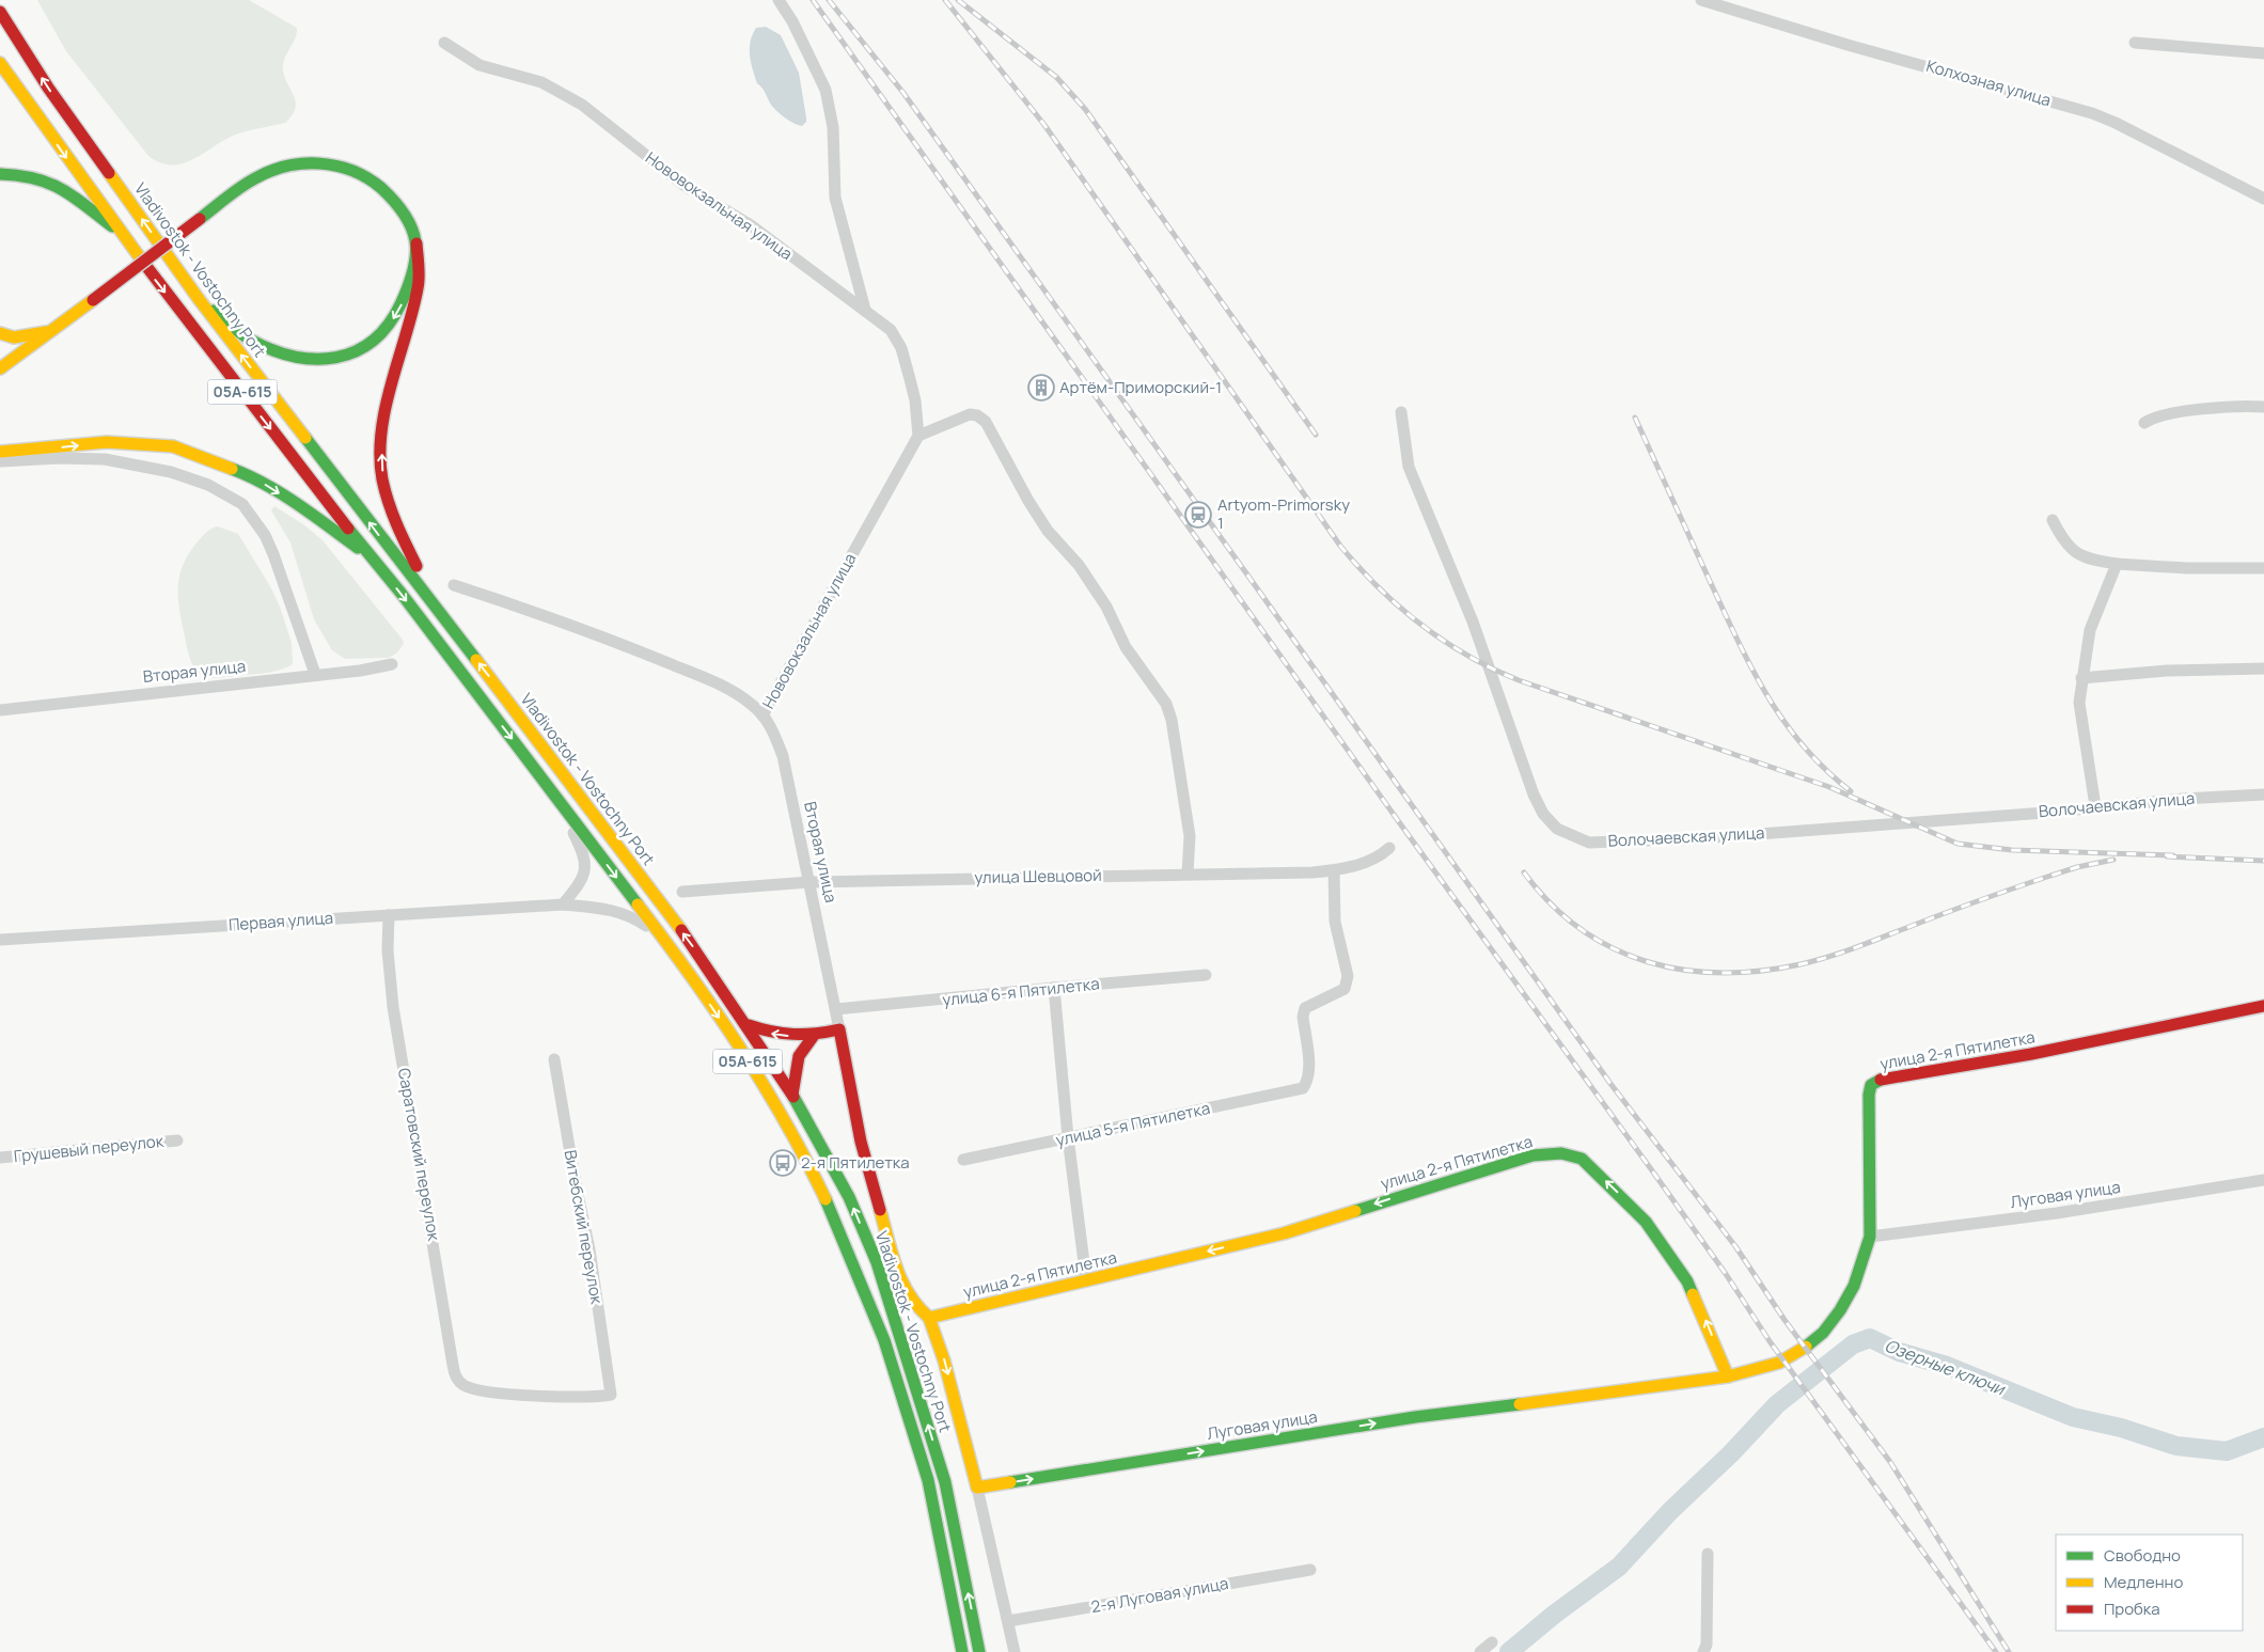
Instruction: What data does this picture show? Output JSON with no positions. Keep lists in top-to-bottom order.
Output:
{
  "streets": {
    "main road": [
      "Vladivostok - Vostochny Port",
      "05А-615",
      "Вторая улица",
      "улица 2-я Пятилетка",
      "Луговая улица"
    ],
    "street": [
      "Колхозная улица",
      "Нововокзальная улица",
      "Волочаевская улица",
      "улица Шевцовой",
      "Первая улица",
      "улица 6-я Пятилетка",
      "улица 5-я Пятилетка",
      "Грушевый переулок",
      "Саратовский переулок",
      "Витебский переулок",
      "2-я Луговая улица"
    ]
  },
  "crossings": [
    ["Нововокзальная улица", "Вторая улица"],
    ["Vladivostok - Vostochny Port", "Первая улица"],
    ["Вторая улица", "улица Шевцовой"],
    ["Вторая улица", "улица 6-я Пятилетка"],
    ["Вторая улица", "улица 2-я Пятилетка"],
    ["улица Шевцовой", "улица 5-я Пятилетка"],
    ["Первая улица", "Саратовский переулок"],
    ["улица 2-я Пятилетка", "Луговая улица"],
    ["Саратовский переулок", "Витебский переулок"]
  ],
  "one_way": ["улица 2-я Пятилетка", "Луговая улица"],
  "water": ["Озерные ключи"],
  "places": {
    "building": ["Артём-Приморский-1"],
    "station": ["Artyom-Primorsky 1"],
    "bus stop": ["2-я Пятилетка"]
  },
  "legend": ["Свободно", "Медленно", "Пробка"]
}
